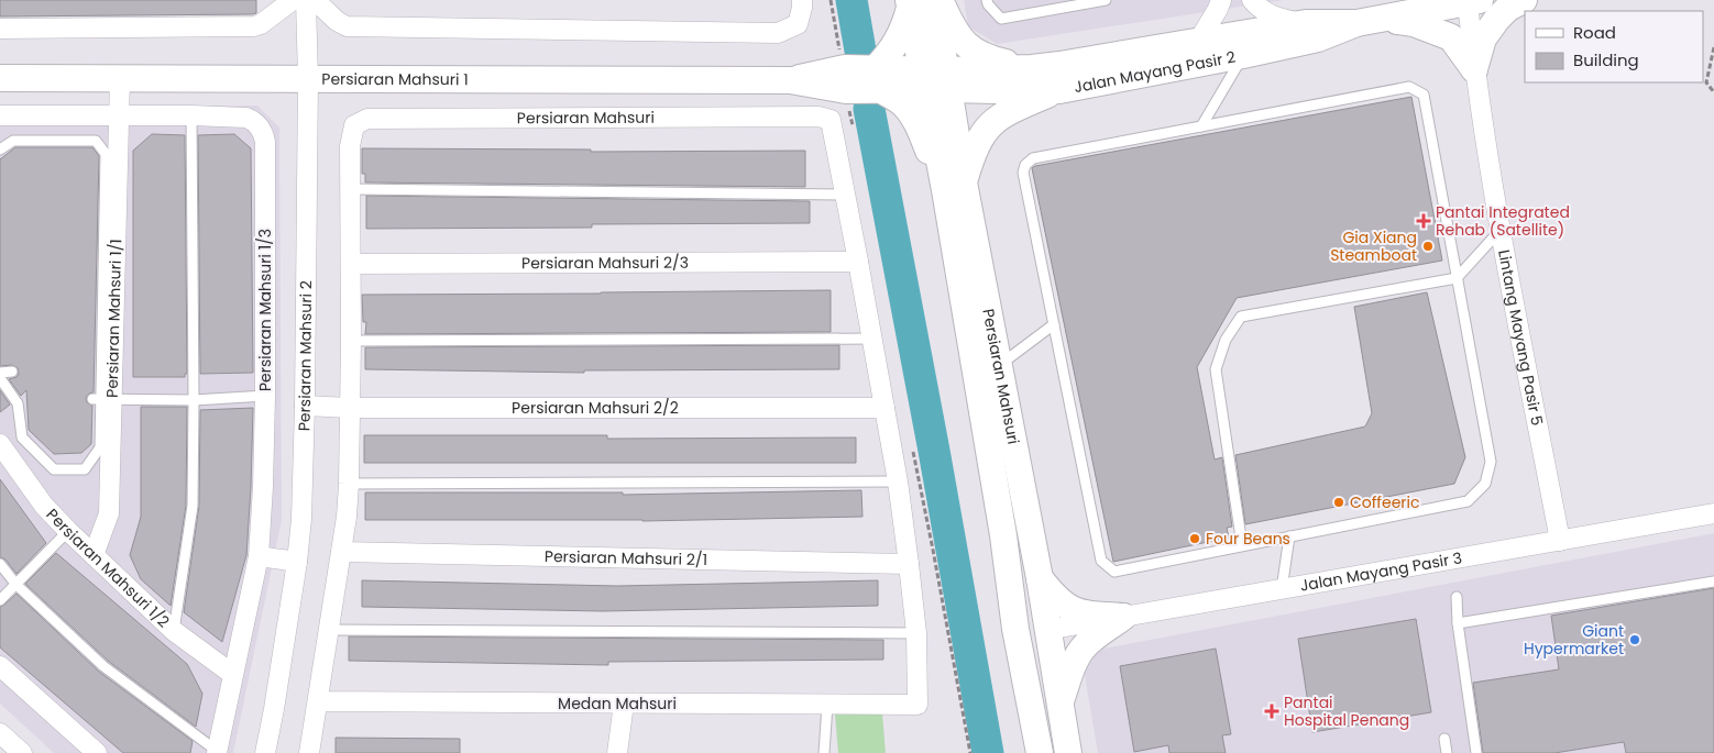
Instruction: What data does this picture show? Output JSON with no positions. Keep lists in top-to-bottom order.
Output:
{
  "streets": {
    "street": [
      "Jalan Mayang Pasir 2",
      "Persiaran Mahsuri 1",
      "Persiaran Mahsuri",
      "Persiaran Mahsuri 2/3",
      "Persiaran Mahsuri 1/3",
      "Persiaran Mahsuri 1/1",
      "Lintang Mayang Pasir 5",
      "Persiaran Mahsuri 2",
      "Persiaran Mahsuri 2/2",
      "Persiaran Mahsuri 2/1",
      "Persiaran Mahsuri 1/2",
      "Jalan Mayang Pasir 3",
      "Medan Mahsuri"
    ]
  },
  "crossings": [
    ["Jalan Mayang Pasir 2", "Persiaran Mahsuri 1"],
    ["Jalan Mayang Pasir 2", "Persiaran Mahsuri"],
    ["Jalan Mayang Pasir 2", "Lintang Mayang Pasir 5"],
    ["Persiaran Mahsuri 1", "Persiaran Mahsuri"],
    ["Persiaran Mahsuri 1", "Persiaran Mahsuri 1/1"],
    ["Persiaran Mahsuri 1", "Persiaran Mahsuri 2"],
    ["Persiaran Mahsuri", "Jalan Mayang Pasir 3"],
    ["Persiaran Mahsuri 1/3", "Persiaran Mahsuri 1/1"],
    ["Persiaran Mahsuri 1/3", "Persiaran Mahsuri 1/2"],
    ["Persiaran Mahsuri 1/1", "Persiaran Mahsuri 1/2"],
    ["Lintang Mayang Pasir 5", "Jalan Mayang Pasir 3"],
    ["Persiaran Mahsuri 2", "Persiaran Mahsuri 2/2"]
  ],
  "places": {
    "health": ["Pantai Integrated Rehab (Satellite)", "Pantai Hospital Penang"],
    "other": [
      "Gia Xiang Steamboat",
      "Coffeeric",
      "Four Beans",
      "Giant Hypermarket"
    ]
  },
  "legend": ["Road", "Building"]
}
